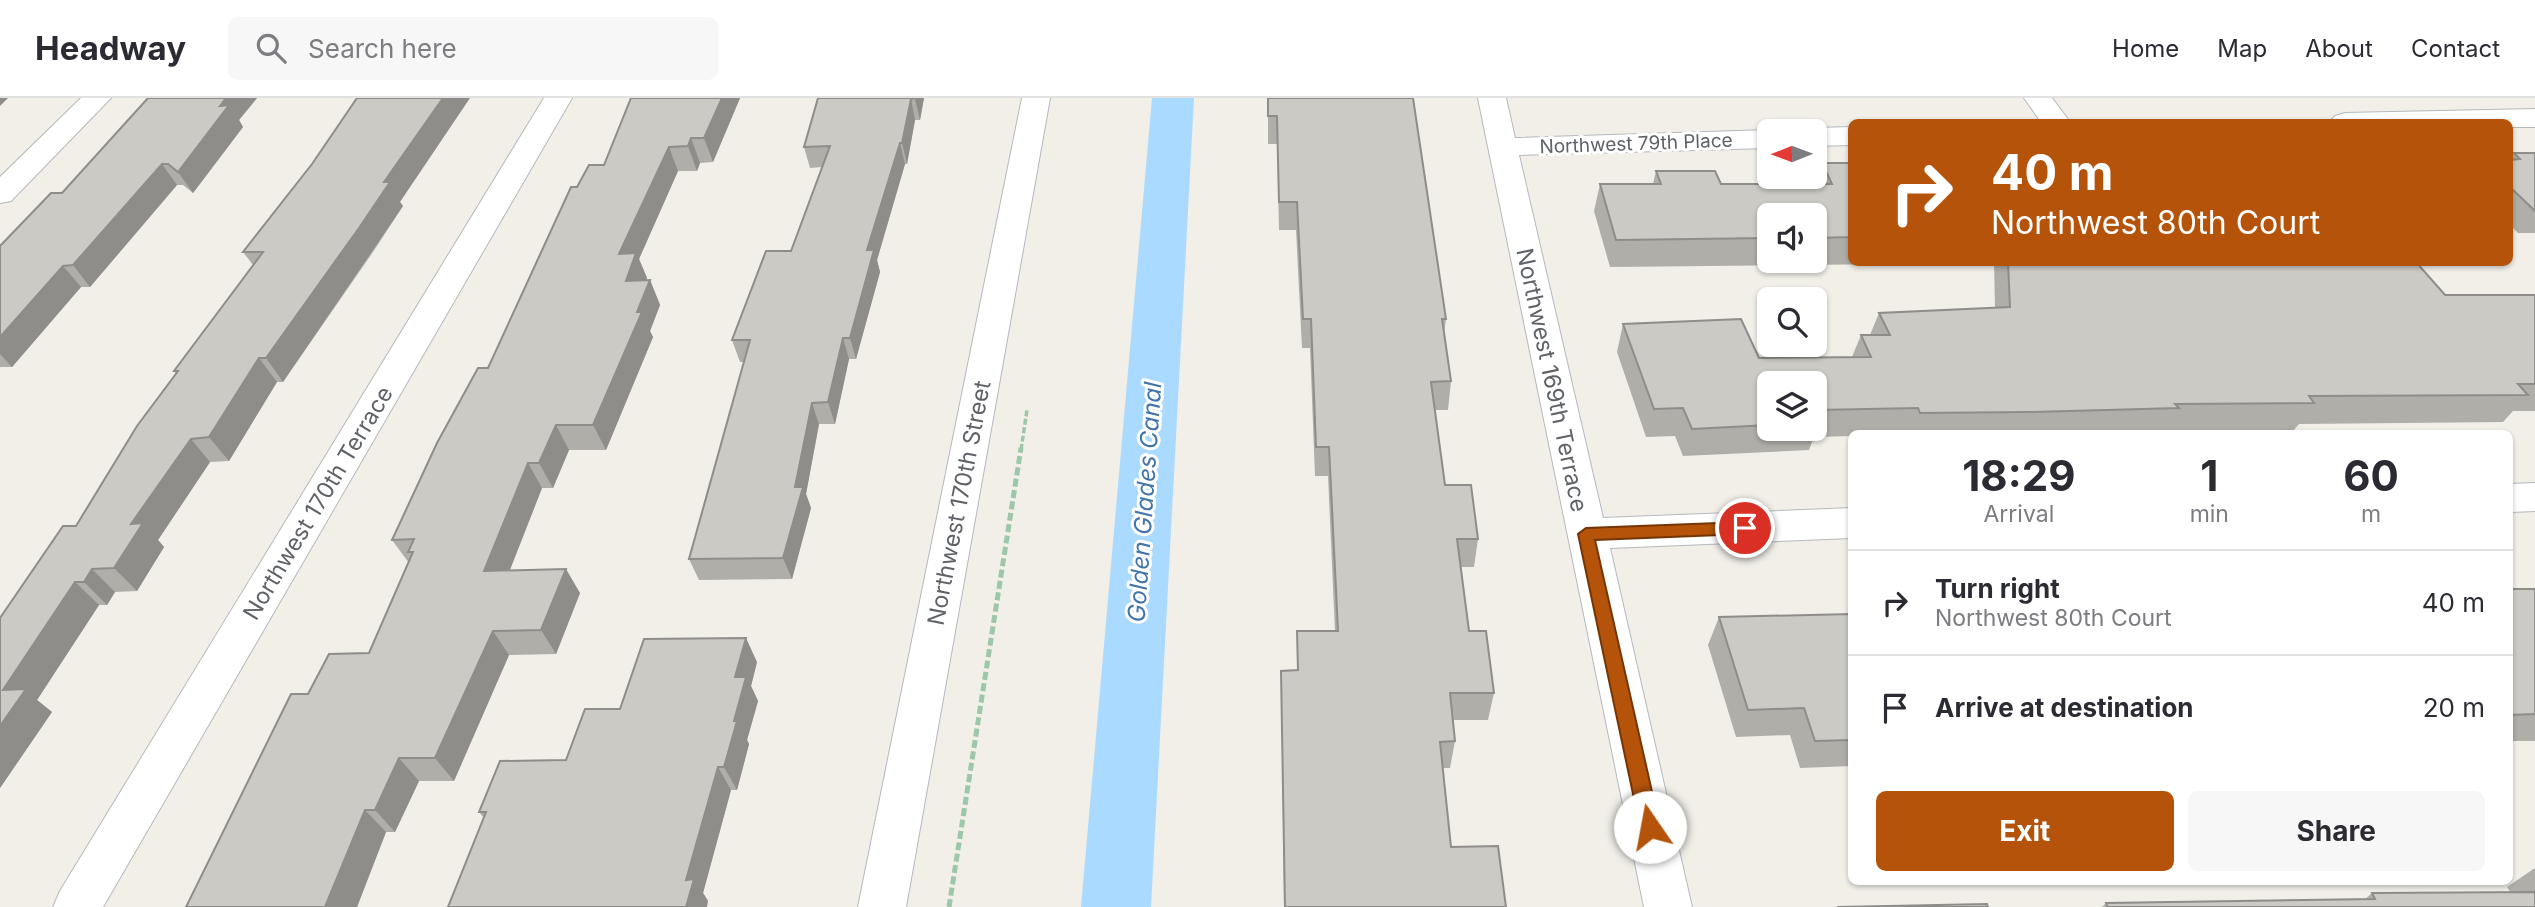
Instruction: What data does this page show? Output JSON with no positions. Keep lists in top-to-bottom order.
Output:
{
  "streets": {
    "street": [
      "Northwest 79th Place",
      "Northwest 169th Terrace",
      "Northwest 170th Terrace",
      "Northwest 170th Street"
    ]
  },
  "crossings": [
    ["Northwest 79th Place", "Northwest 169th Terrace"]
  ],
  "water": ["Golden Glades Canal"],
  "north": "left",
  "page": {
    "header": "Headway",
    "search": "Search here",
    "nav": [
      "Home",
      "Map",
      "About",
      "Contact"
    ],
    "turn": ["40 m", "Northwest 80th Court"],
    "eta": [
      "18:29",
      "Arrival",
      "1",
      "min",
      "60",
      "m"
    ],
    "list": [
      {
        "name": "Turn right",
        "note": "Northwest 80th Court",
        "value": "40 m"
      },
      {
        "name": "Arrive at destination",
        "value": "20 m"
      }
    ],
    "buttons": ["Exit", "Share"]
  }
}
